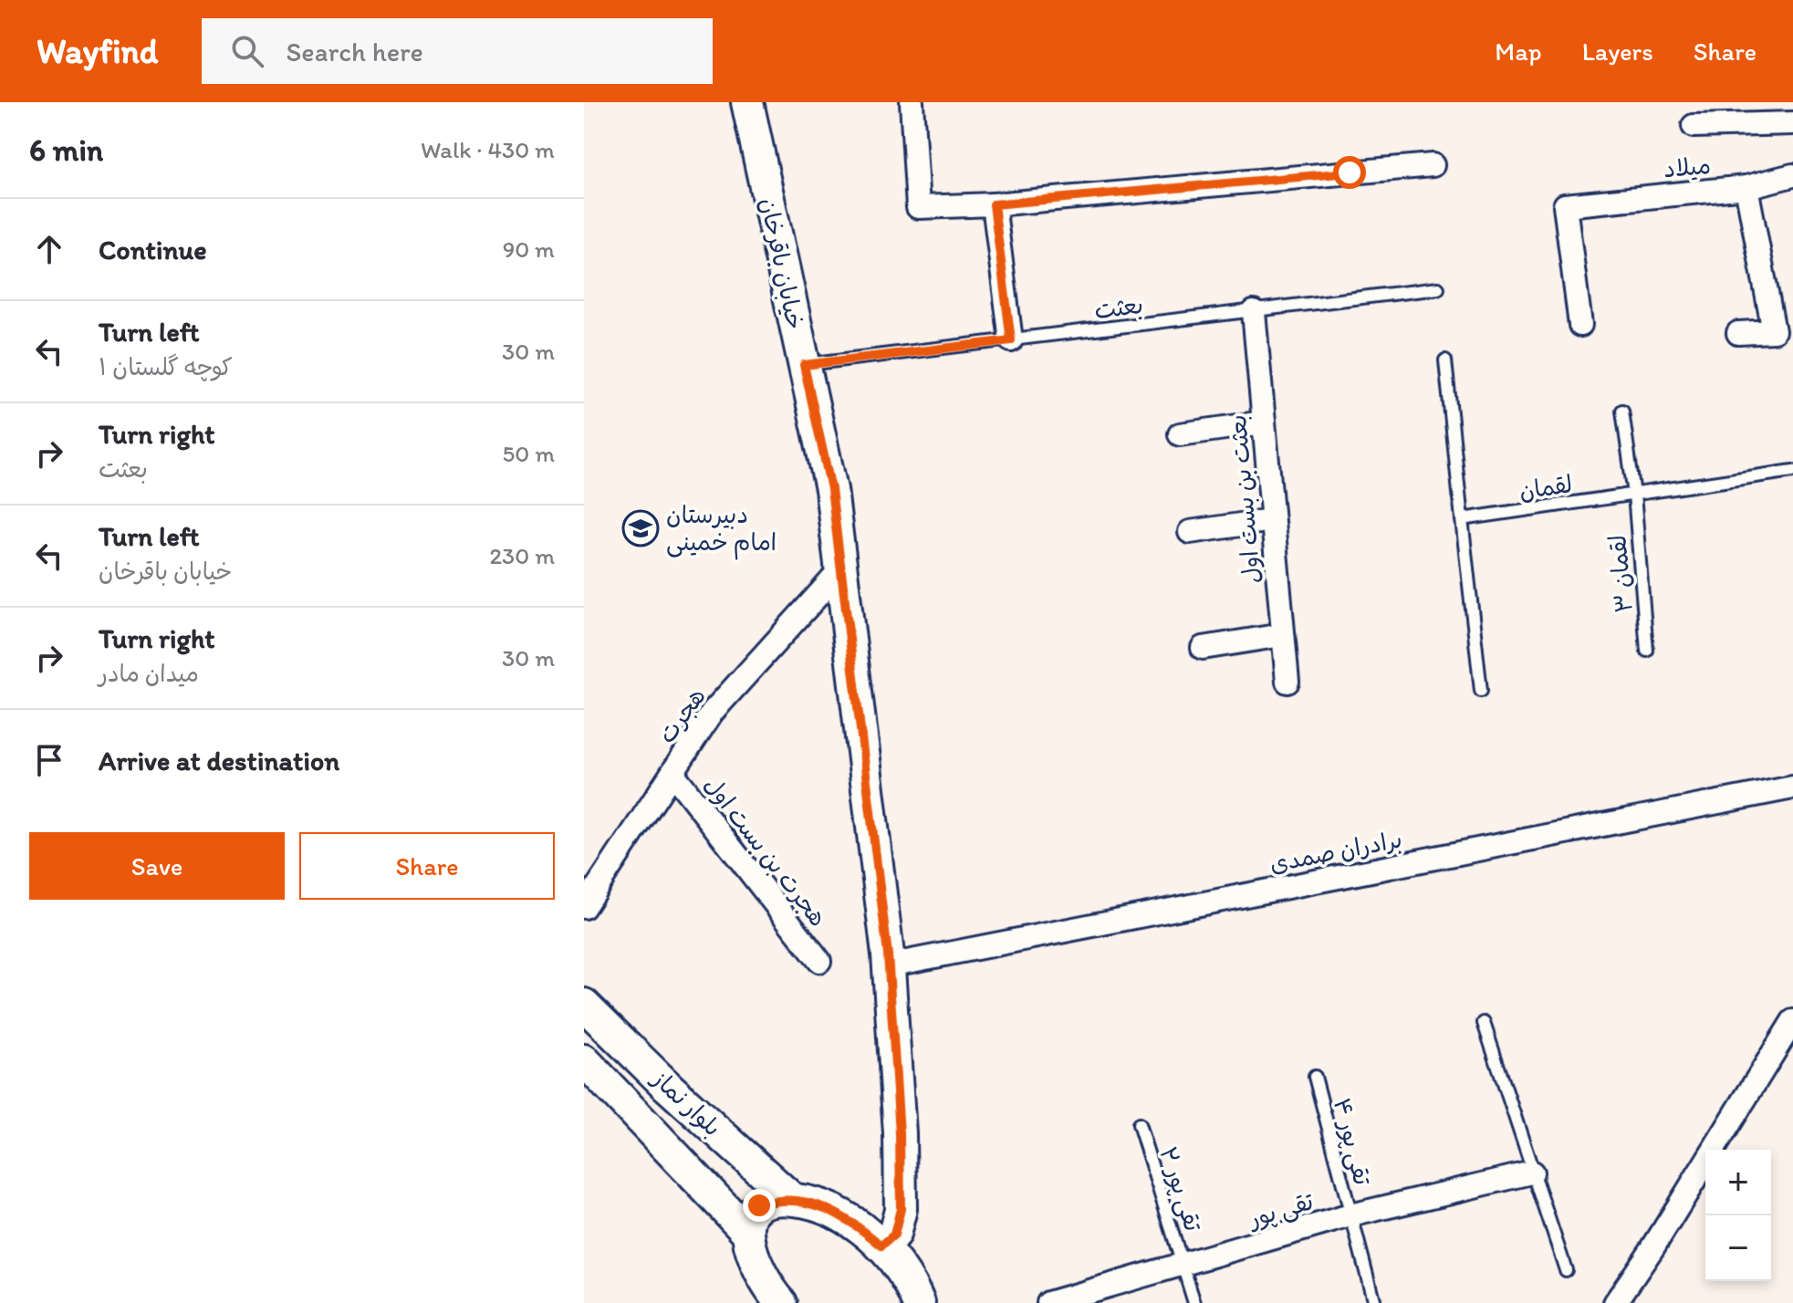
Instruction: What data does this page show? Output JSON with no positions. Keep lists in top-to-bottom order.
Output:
{
  "streets": {
    "main road": ["خیابان باقرخان", "بلوار نماز"],
    "street": [
      "میلاد",
      "بعثت بن بست اول",
      "هجرت",
      "هجرت بن بست اول",
      "برادران صمدی",
      "تقی پور"
    ],
    "lane": [
      "بعثت",
      "لقمان",
      "لقمان ۳",
      "تقی پور ۴",
      "تقی پور ۲"
    ]
  },
  "crossings": [
    ["خیابان باقرخان", "بعثت"],
    ["خیابان باقرخان", "هجرت"],
    ["خیابان باقرخان", "برادران صمدی"],
    ["بعثت", "بعثت بن بست اول"],
    ["لقمان", "لقمان ۳"],
    ["هجرت", "هجرت بن بست اول"],
    ["تقی پور ۴", "تقی پور"],
    ["تقی پور ۲", "تقی پور"]
  ],
  "places": {
    "school or university": ["دبیرستان امام خمینی"]
  },
  "page": {
    "header": "Wayfind",
    "search": "Search here",
    "nav": ["Map", "Layers", "Share"],
    "heading": ["6 min", "Walk · 430 m"],
    "list": [
      ["Continue", "90 m"],
      ["Turn left", "کوچه گلستان ۱", "30 m"],
      ["Turn right", "بعثت", "50 m"],
      ["Turn left", "خیابان باقرخان", "230 m"],
      ["Turn right", "میدان مادر", "30 m"],
      "Arrive at destination"
    ],
    "buttons": ["Save", "Share"],
    "map_buttons": ["+", "−"]
  }
}
